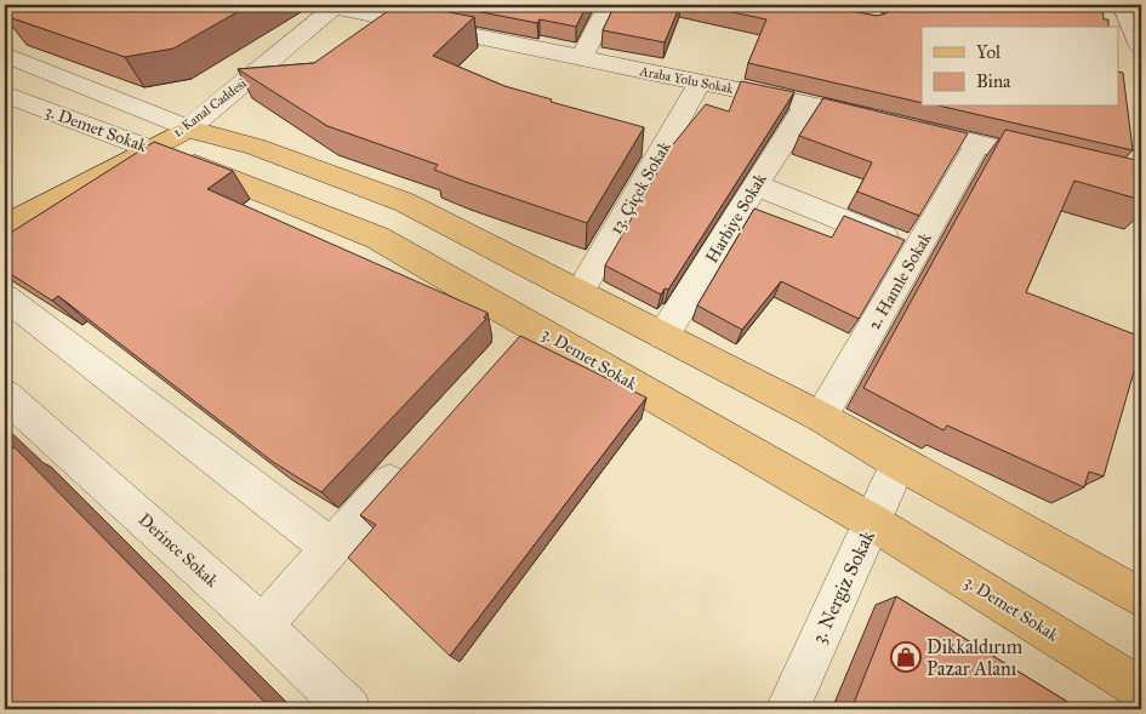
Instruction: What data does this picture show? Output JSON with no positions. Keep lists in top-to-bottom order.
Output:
{
  "streets": {
    "main road": ["1. Kanal Caddesi", "3. Demet Sokak"],
    "street": [
      "Araba Yolu Sokak",
      "13. Çiçek Sokak",
      "Harbiye Sokak",
      "2. Hamle Sokak",
      "Derince Sokak",
      "3. Nergiz Sokak"
    ]
  },
  "crossings": [
    ["Araba Yolu Sokak", "1. Kanal Caddesi"],
    ["Araba Yolu Sokak", "13. Çiçek Sokak"],
    ["Araba Yolu Sokak", "Harbiye Sokak"],
    ["Araba Yolu Sokak", "2. Hamle Sokak"],
    ["1. Kanal Caddesi", "3. Demet Sokak"],
    ["3. Demet Sokak", "13. Çiçek Sokak"],
    ["3. Demet Sokak", "Harbiye Sokak"],
    ["3. Demet Sokak", "2. Hamle Sokak"],
    ["3. Demet Sokak", "3. Nergiz Sokak"]
  ],
  "places": {
    "shop": ["Dikkaldırım Pazar Alanı"]
  },
  "legend": ["Yol", "Bina"]
}
